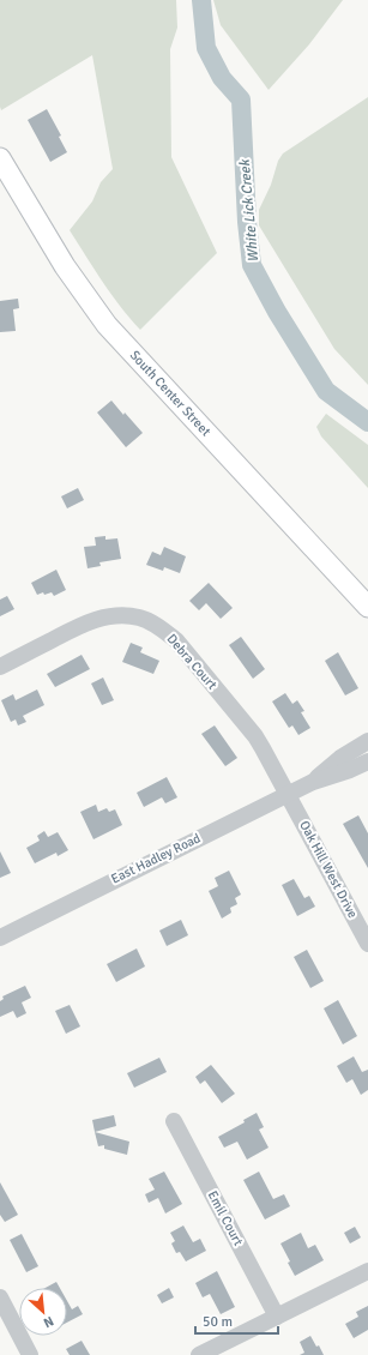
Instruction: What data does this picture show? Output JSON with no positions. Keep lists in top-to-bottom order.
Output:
{
  "streets": {
    "main road": ["South Center Street"],
    "street": [
      "Debra Court",
      "East Hadley Road",
      "Oak Hill West Drive",
      "Emil Court"
    ]
  },
  "crossings": [
    ["Debra Court", "East Hadley Road"],
    ["Debra Court", "Oak Hill West Drive"],
    ["East Hadley Road", "Oak Hill West Drive"]
  ],
  "water": ["White Lick Creek"],
  "scale_bar": "50 m",
  "north": "bottom right"
}
